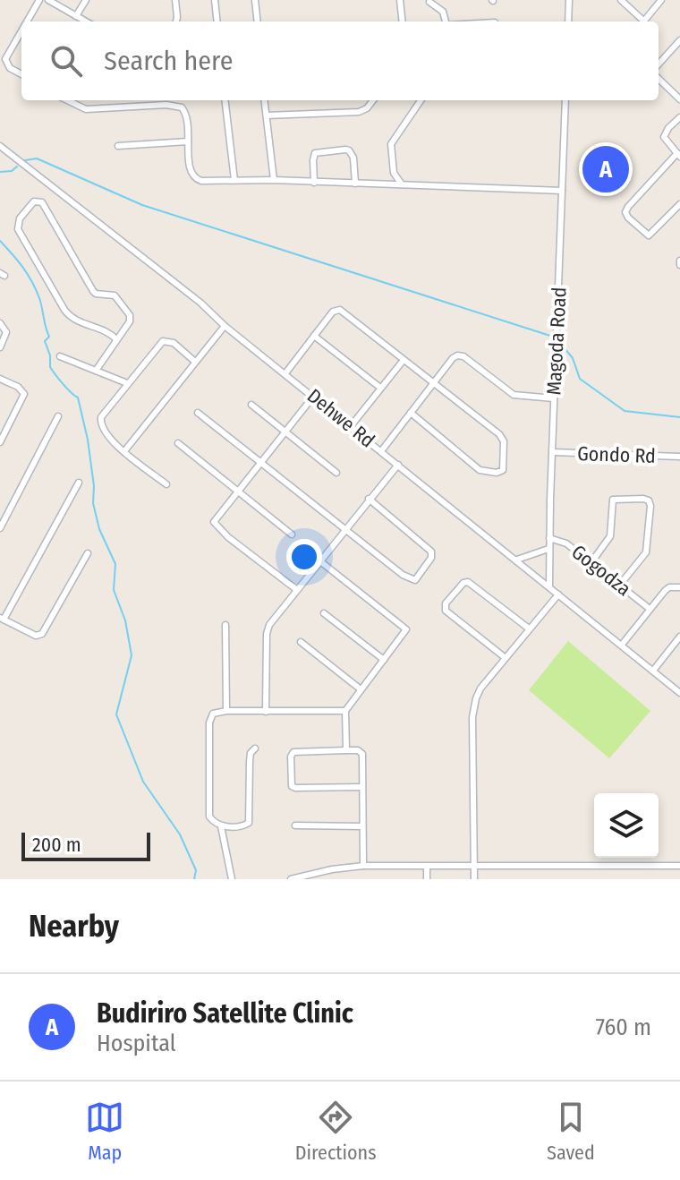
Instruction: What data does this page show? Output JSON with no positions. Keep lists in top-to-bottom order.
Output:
{
  "streets": {
    "street": [
      "Magoda Road",
      "Dehwe Rd",
      "Gondo Rd",
      "Gogodza"
    ]
  },
  "crossings": [
    ["Magoda Road", "Dehwe Rd"],
    ["Magoda Road", "Gondo Rd"],
    ["Magoda Road", "Gogodza"]
  ],
  "scale_bar": "200 m",
  "page": {
    "search": "Search here",
    "pins": "A",
    "scale": "200 m",
    "heading": "Nearby",
    "list": [
      {
        "mark": "A",
        "name": "Budiriro Satellite Clinic",
        "note": "Hospital",
        "value": "760 m"
      }
    ],
    "nav": ["Map", "Directions", "Saved"]
  }
}
